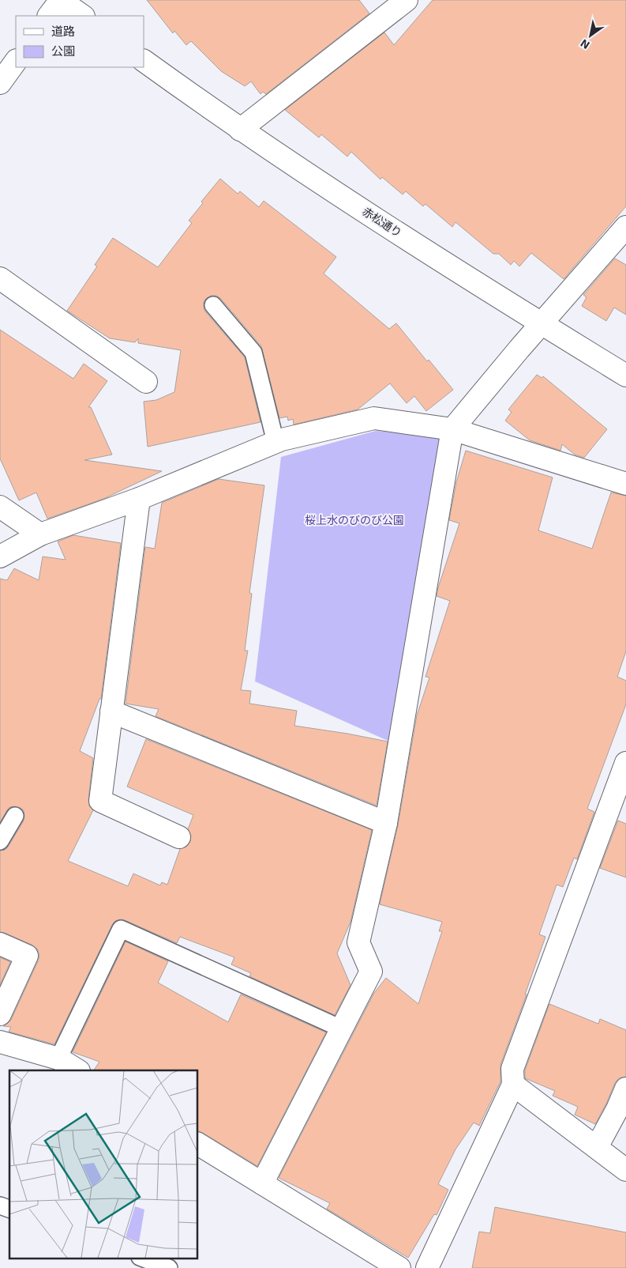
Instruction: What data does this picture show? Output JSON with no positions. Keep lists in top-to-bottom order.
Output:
{
  "streets": {
    "street": ["赤松通り"]
  },
  "parks": ["桜上水のびのび公園"],
  "legend": ["道路", "公園"],
  "north": "bottom left"
}
